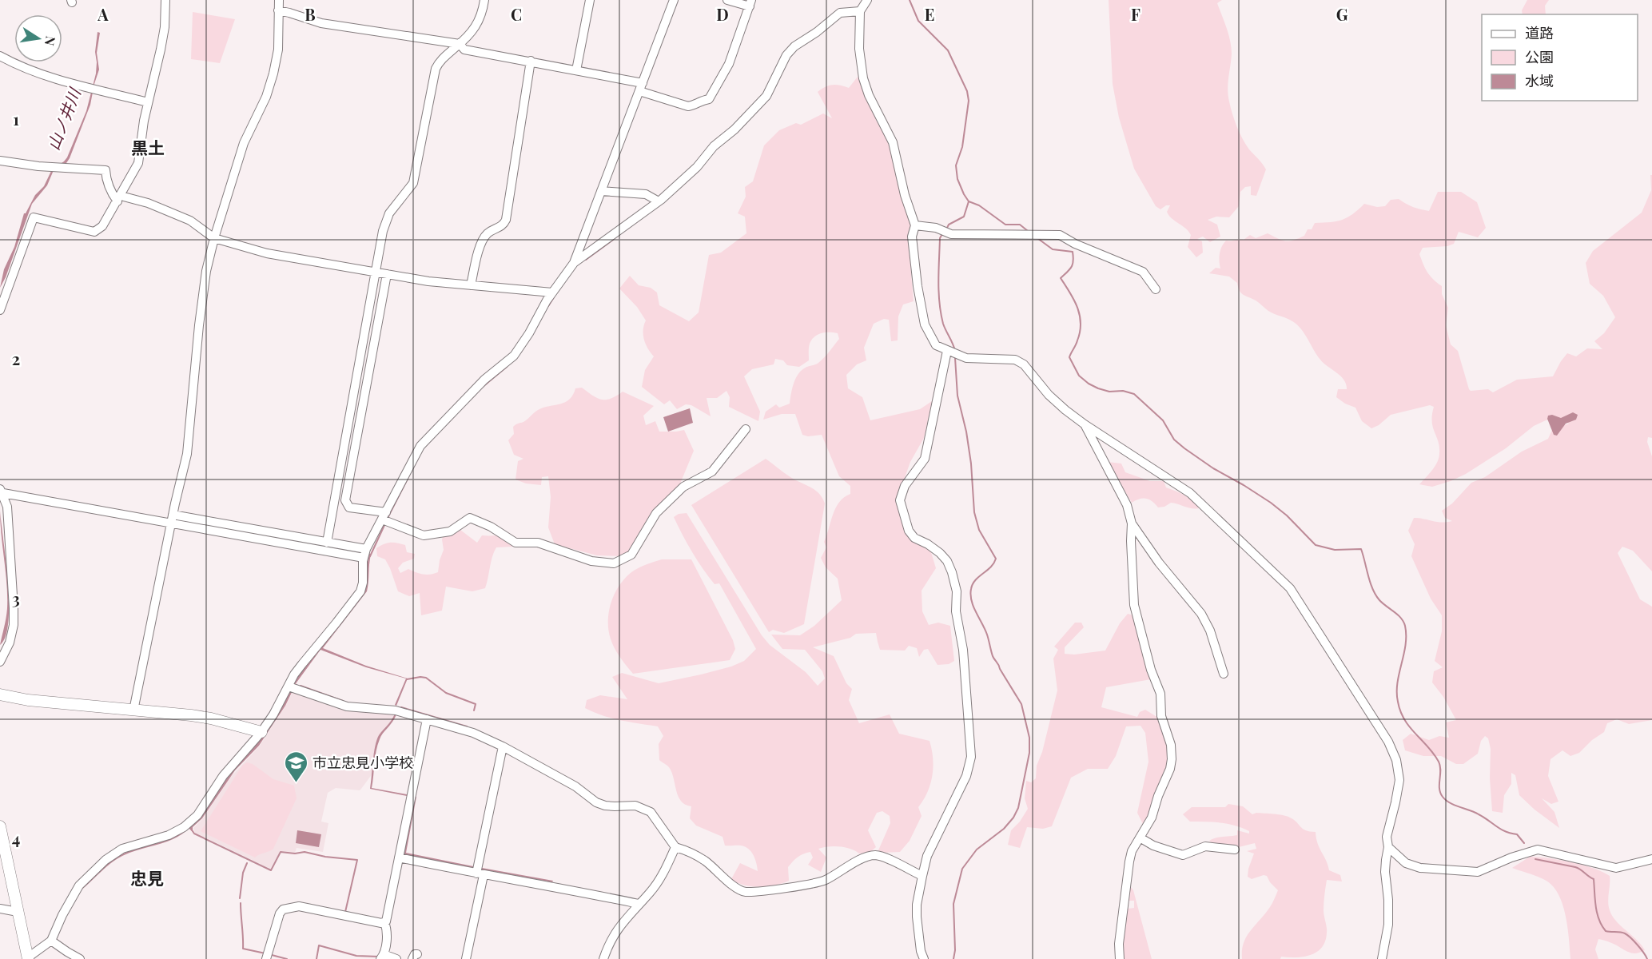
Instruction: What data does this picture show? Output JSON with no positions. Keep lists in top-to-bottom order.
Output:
{
  "districts": ["黒土", "忠見"],
  "water": ["山ノ井川"],
  "places": {
    "school or university": ["市立忠見小学校"]
  },
  "legend": ["道路", "公園", "水域"],
  "north": "right",
  "grid": {
    "columns": [
      "A",
      "B",
      "C",
      "D",
      "E",
      "F",
      "G"
    ],
    "rows": [
      "1",
      "2",
      "3",
      "4"
    ]
  }
}
